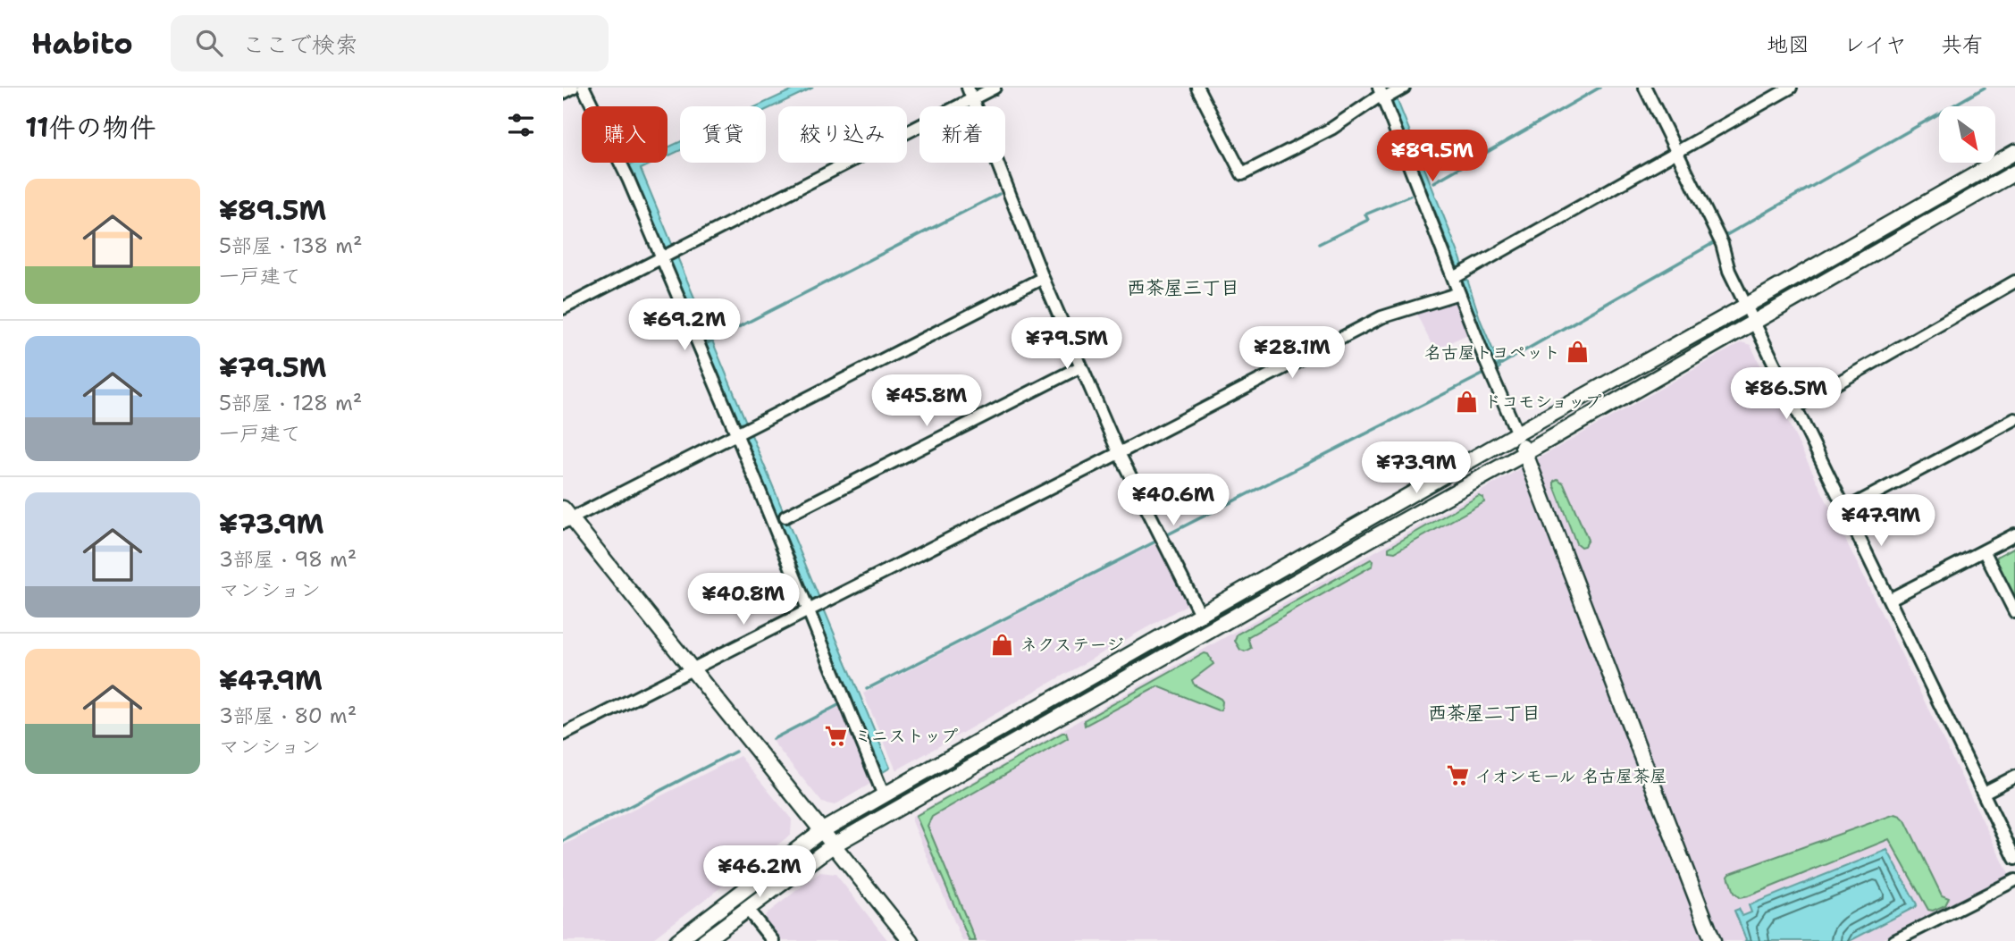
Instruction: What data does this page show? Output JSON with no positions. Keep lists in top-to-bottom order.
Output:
{
  "districts": ["西茶屋三丁目", "西茶屋二丁目"],
  "places": {
    "shop": ["名古屋トヨペット", "ドコモショップ", "ネクステージ"],
    "supermarket": ["ミニストップ", "イオンモール 名古屋茶屋"]
  },
  "north": "bottom right",
  "page": {
    "header": "Habito",
    "search": "ここで検索",
    "nav": ["地図", "レイヤ", "共有"],
    "heading": "11件の物件",
    "chip": [
      "購入",
      "賃貸",
      "絞り込み",
      "新着"
    ],
    "price": [
      "¥89.5M",
      "¥69.2M",
      "¥79.5M",
      "¥28.1M",
      "¥86.5M",
      "¥45.8M",
      "¥73.9M",
      "¥40.6M",
      "¥47.9M",
      "¥40.8M",
      "¥46.2M"
    ],
    "list": [
      {
        "name": "¥89.5M",
        "note": "5部屋 · 138 m² · 一戸建て"
      },
      {
        "name": "¥79.5M",
        "note": "5部屋 · 128 m² · 一戸建て"
      },
      {
        "name": "¥73.9M",
        "note": "3部屋 · 98 m² · マンション"
      },
      {
        "name": "¥47.9M",
        "note": "3部屋 · 80 m² · マンション"
      }
    ]
  }
}
